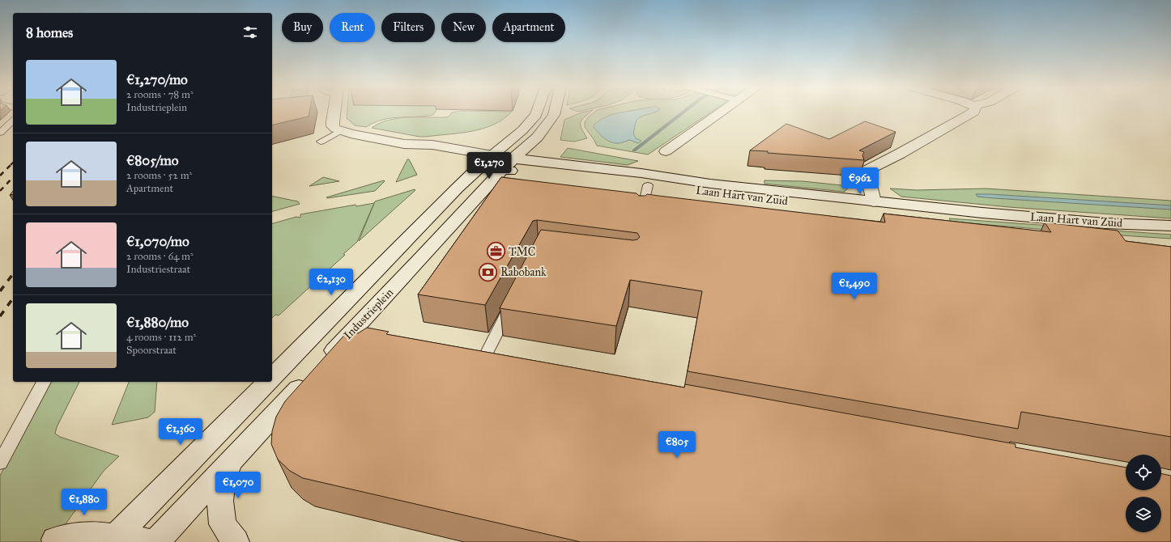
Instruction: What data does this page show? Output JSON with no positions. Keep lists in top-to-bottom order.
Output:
{
  "streets": {
    "main road": ["Laan Hart van Zuid", "Industrieplein"]
  },
  "crossings": [
    ["Laan Hart van Zuid", "Industrieplein"]
  ],
  "places": {
    "office": ["TMC"],
    "bank": ["Rabobank"]
  },
  "page": {
    "chip": [
      "Buy",
      "Rent",
      "Filters",
      "New",
      "Apartment"
    ],
    "heading": "8 homes",
    "list": [
      {
        "name": "€1,270/mo",
        "note": "2 rooms · 78 m² · Industrieplein"
      },
      {
        "name": "€805/mo",
        "note": "2 rooms · 52 m² · Apartment"
      },
      {
        "name": "€1,070/mo",
        "note": "2 rooms · 64 m² · Industriestraat"
      },
      {
        "name": "€1,880/mo",
        "note": "4 rooms · 112 m² · Spoorstraat"
      }
    ],
    "price": [
      "€1,270",
      "€962",
      "€2,130",
      "€1,490",
      "€1,360",
      "€805",
      "€1,070",
      "€1,880"
    ]
  }
}
